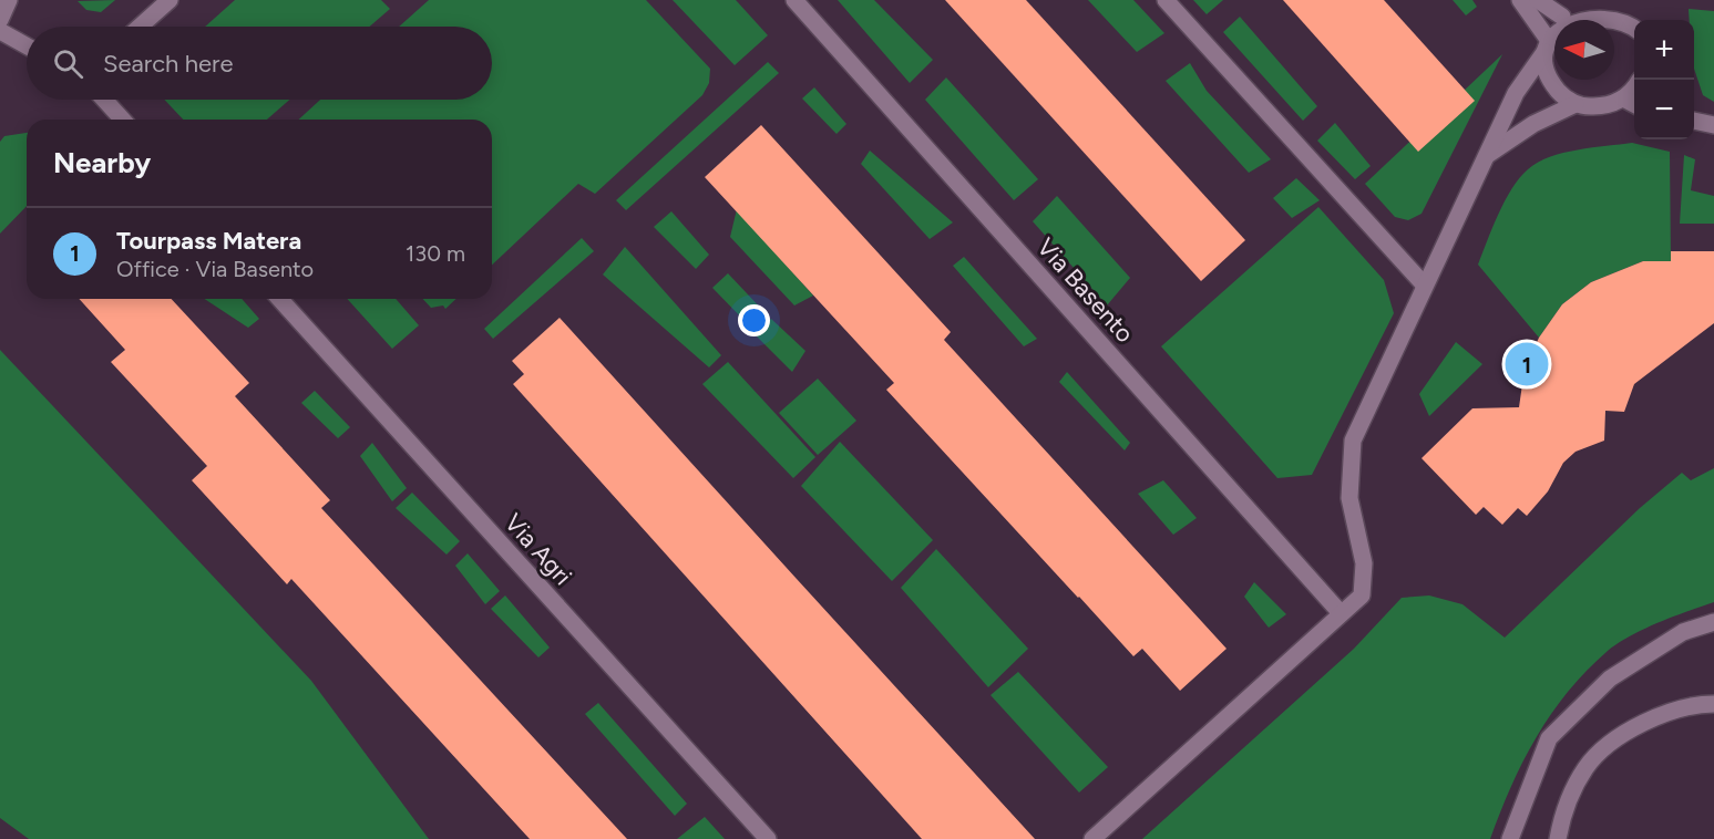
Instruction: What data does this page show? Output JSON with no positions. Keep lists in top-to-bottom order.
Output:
{
  "streets": {
    "street": ["Via Basento", "Via Agri"]
  },
  "north": "left",
  "page": {
    "map_buttons": ["+", "−"],
    "search": "Search here",
    "heading": "Nearby",
    "list": [
      {
        "mark": "1",
        "name": "Tourpass Matera",
        "note": "Office · Via Basento",
        "value": "130 m"
      }
    ],
    "pins": "1"
  }
}
